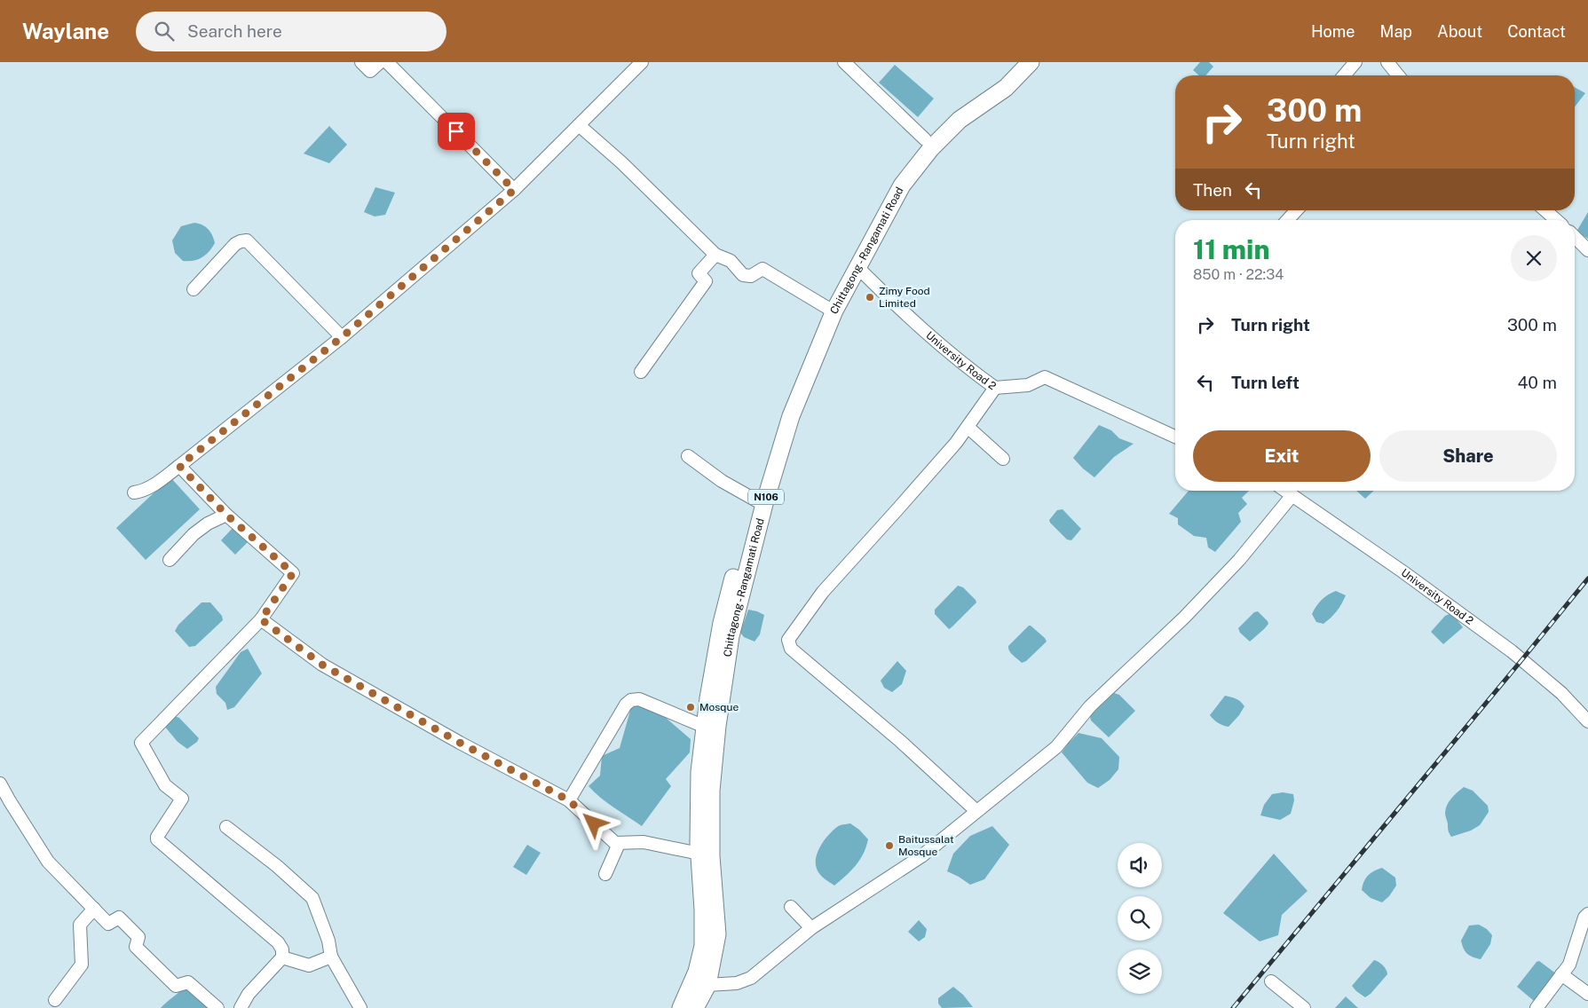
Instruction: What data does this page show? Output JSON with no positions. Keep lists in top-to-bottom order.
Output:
{
  "streets": {
    "highway": ["Chittagong - Rangamati Road", "N106"],
    "street": ["University Road 2"]
  },
  "crossings": [
    ["Chittagong - Rangamati Road", "University Road 2"]
  ],
  "places": ["Zimy Food Limited", "Mosque", "Baitussalat Mosque"],
  "page": {
    "header": "Waylane",
    "search": "Search here",
    "nav": [
      "Home",
      "Map",
      "About",
      "Contact"
    ],
    "turn": ["300 m", "Turn right"],
    "then": "Then",
    "heading": ["11 min", "850 m · 22:34"],
    "list": [
      {
        "name": "Turn right",
        "value": "300 m"
      },
      {
        "name": "Turn left",
        "value": "40 m"
      }
    ],
    "buttons": ["Exit", "Share"]
  }
}
